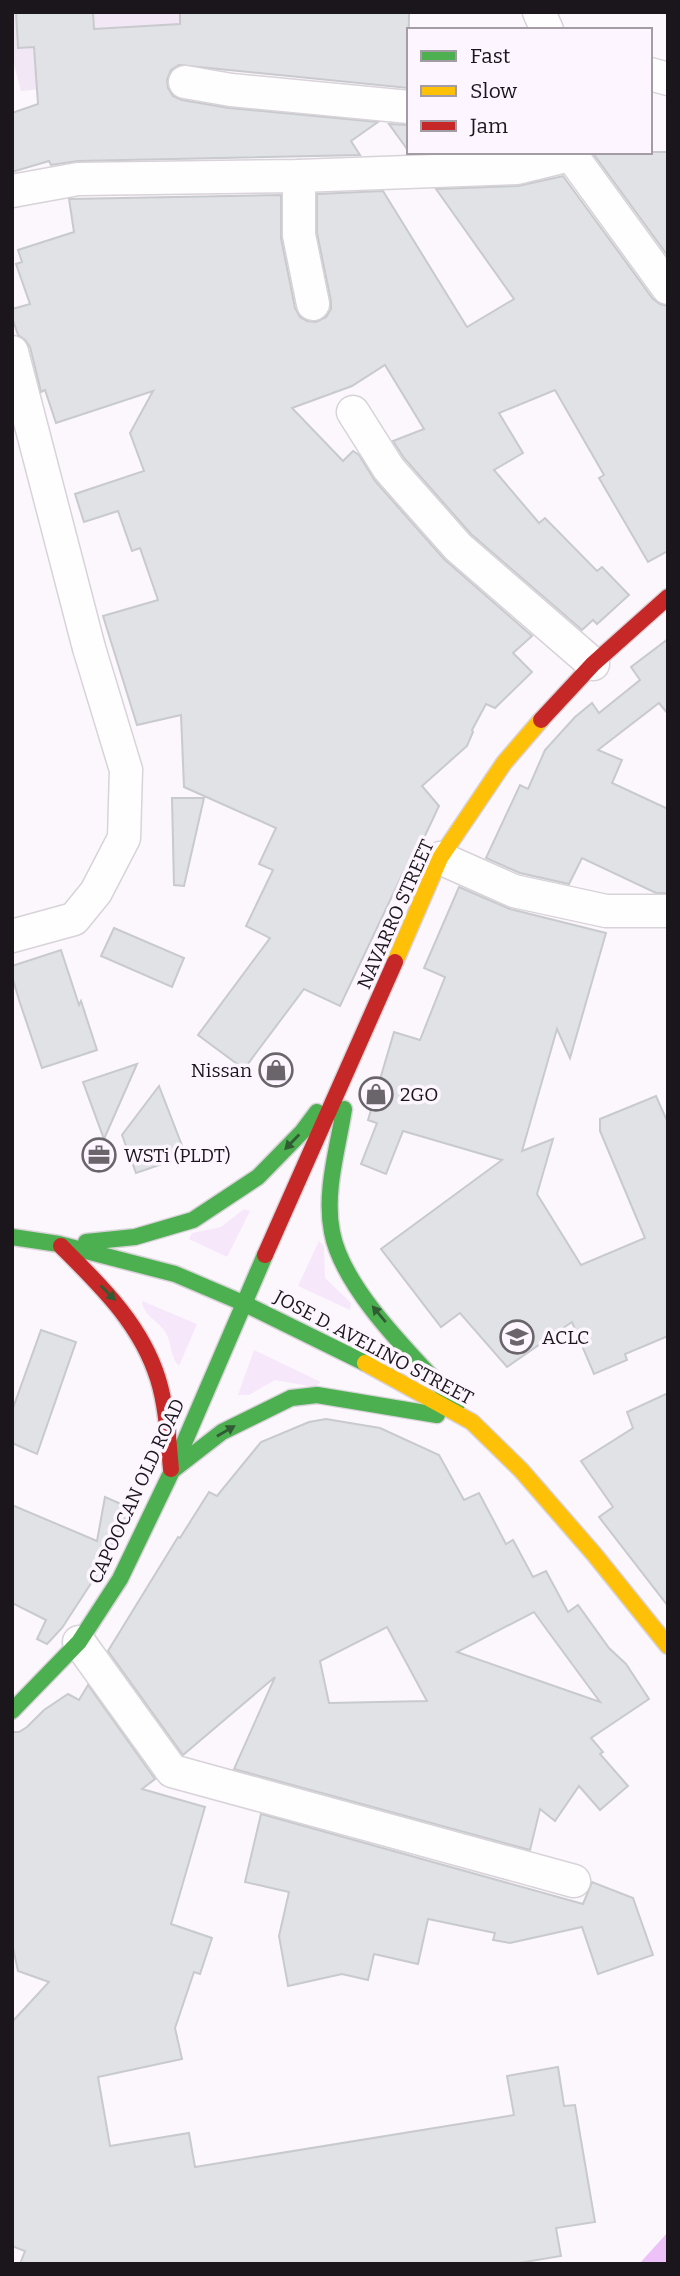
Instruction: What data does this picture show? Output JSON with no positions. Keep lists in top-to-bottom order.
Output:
{
  "streets": {
    "main road": ["NAVARRO STREET", "JOSE D. AVELINO STREET", "CAPOOCAN OLD ROAD"]
  },
  "crossings": [
    ["NAVARRO STREET", "JOSE D. AVELINO STREET"],
    ["NAVARRO STREET", "CAPOOCAN OLD ROAD"],
    ["JOSE D. AVELINO STREET", "CAPOOCAN OLD ROAD"]
  ],
  "places": {
    "shop": ["Nissan", "2GO"],
    "office": ["WSTi (PLDT)"],
    "school or university": ["ACLC"]
  },
  "legend": ["Fast", "Slow", "Jam"]
}
